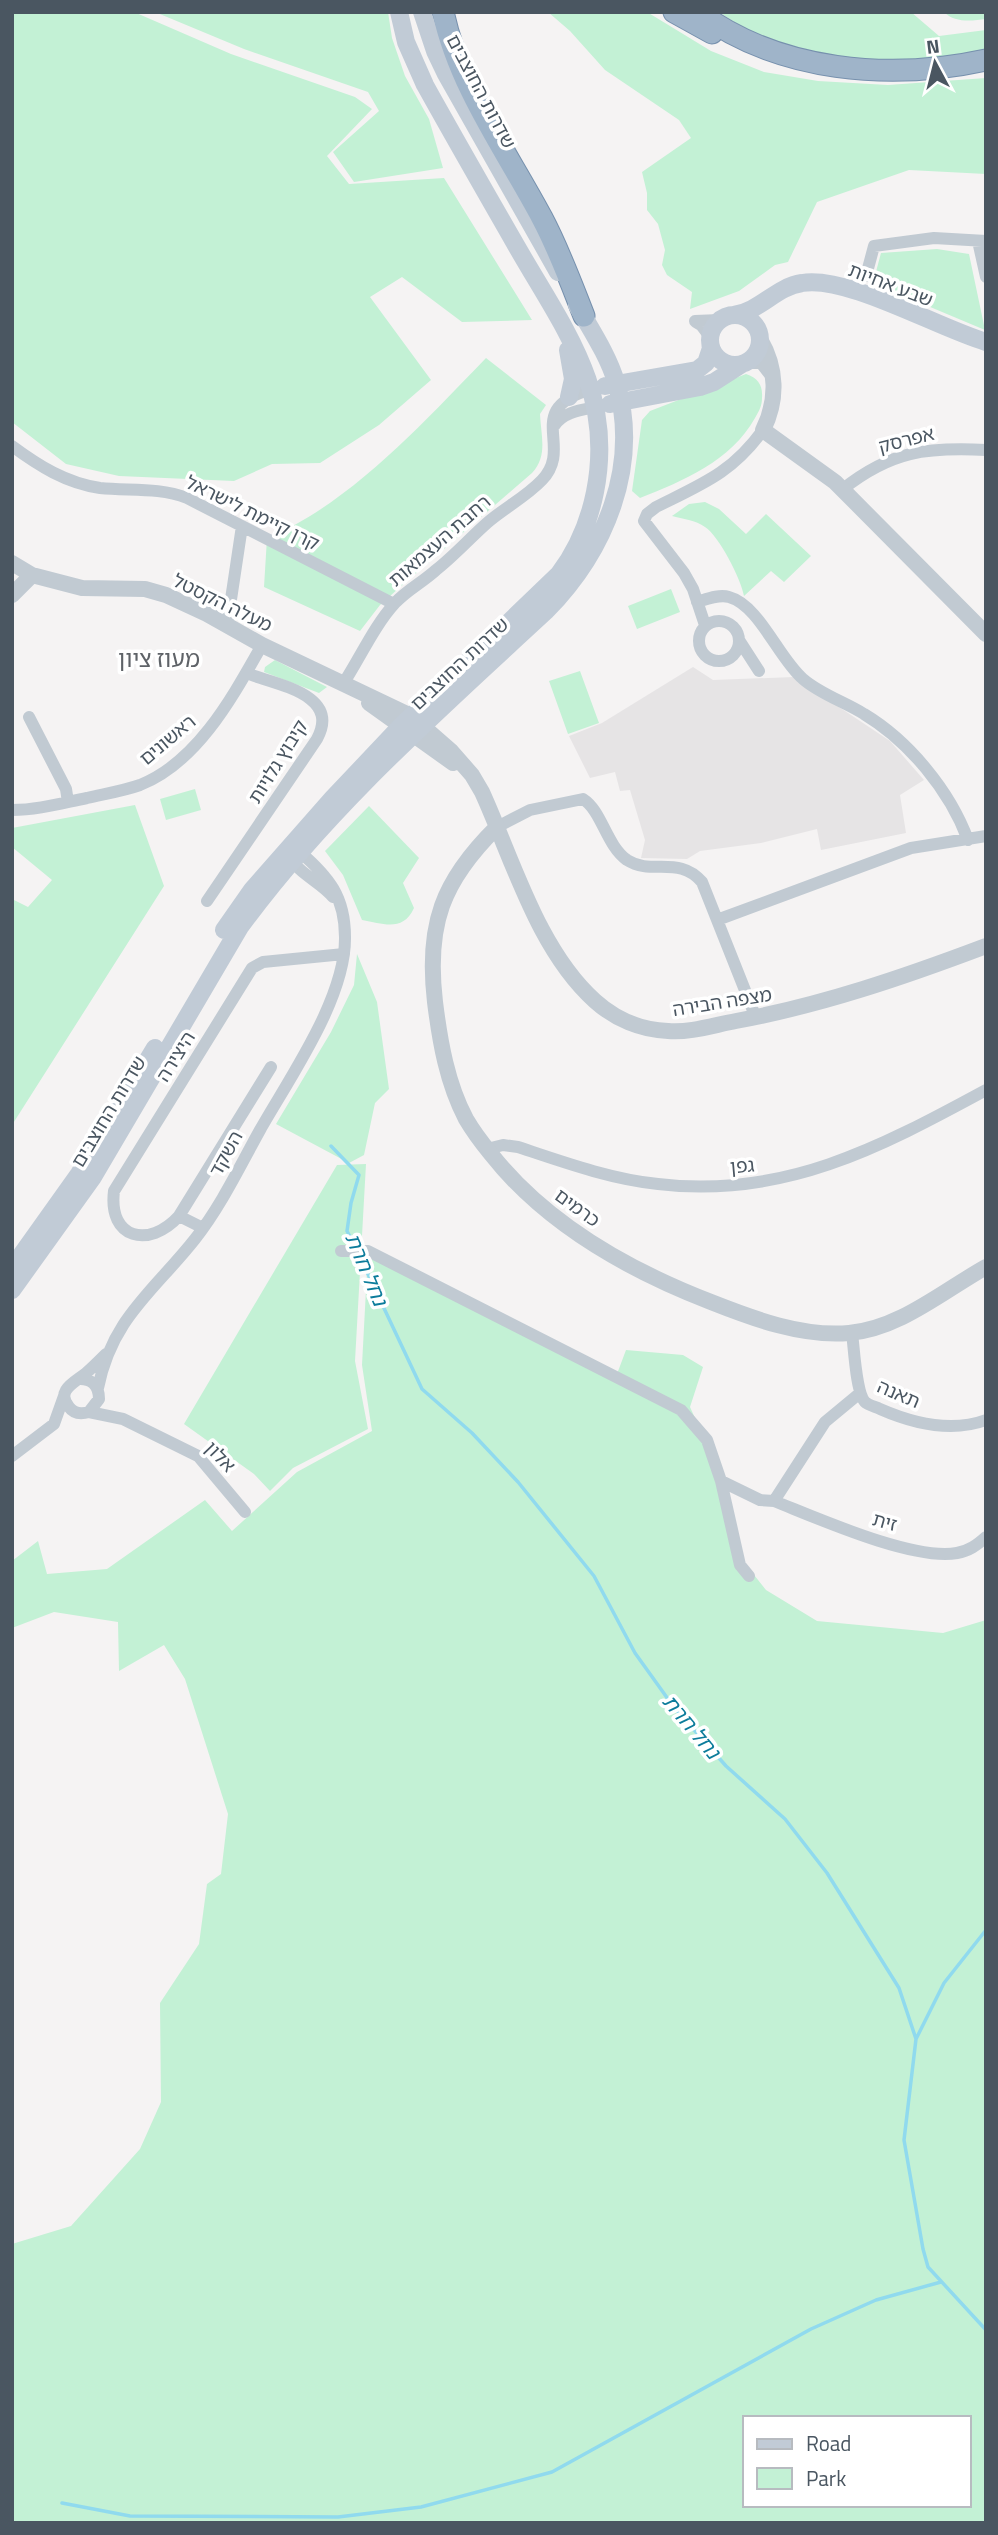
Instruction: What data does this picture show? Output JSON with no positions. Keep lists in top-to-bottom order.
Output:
{
  "streets": {
    "main road": ["שדרות החוצבים", "שבע אחיות"],
    "street": [
      "אפרסק",
      "קרן קיימת לישראל",
      "רחבת העצמאות",
      "מעלה הקסטל",
      "ראשונים",
      "קיבוץ גלויות",
      "מצפה הבירה",
      "היצירה",
      "השקד",
      "גפן",
      "כרמים",
      "תאנה",
      "אלון",
      "זית"
    ]
  },
  "crossings": [
    ["שדרות החוצבים", "מעלה הקסטל"],
    ["שדרות החוצבים", "מצפה הבירה"],
    ["קרן קיימת לישראל", "רחבת העצמאות"],
    ["רחבת העצמאות", "מעלה הקסטל"],
    ["מעלה הקסטל", "ראשונים"],
    ["מעלה הקסטל", "מצפה הבירה"],
    ["ראשונים", "קיבוץ גלויות"],
    ["מצפה הבירה", "כרמים"],
    ["היצירה", "השקד"],
    ["השקד", "אלון"],
    ["גפן", "כרמים"],
    ["כרמים", "תאנה"]
  ],
  "districts": ["מעוז ציון"],
  "water": ["נחל חרת"],
  "legend": ["Road", "Park"],
  "north": "top"
}
